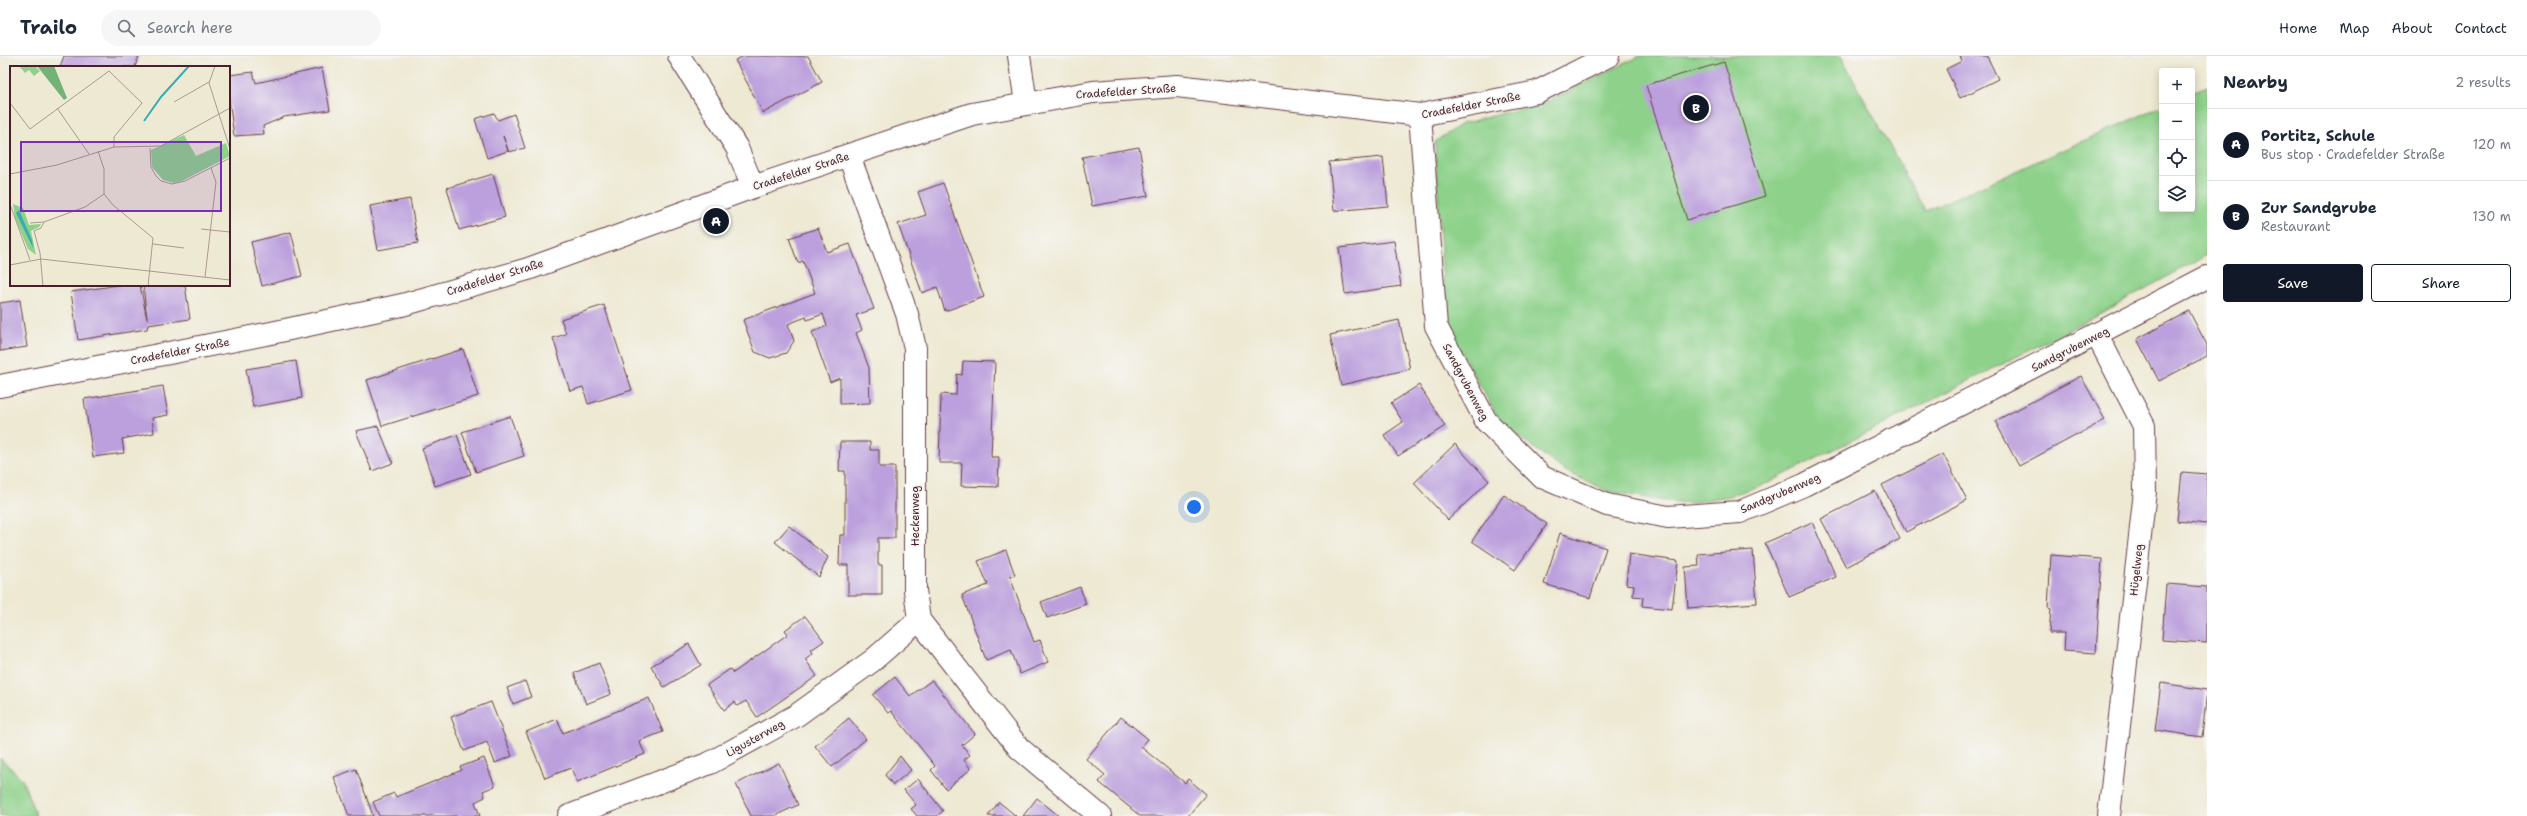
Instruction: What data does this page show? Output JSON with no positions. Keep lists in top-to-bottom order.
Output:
{
  "streets": {
    "street": [
      "Cradefelder Straße",
      "Sandgrubenweg",
      "Heckenweg",
      "Hügelweg",
      "Ligusterweg"
    ]
  },
  "crossings": [
    ["Cradefelder Straße", "Sandgrubenweg"],
    ["Cradefelder Straße", "Heckenweg"],
    ["Sandgrubenweg", "Hügelweg"],
    ["Heckenweg", "Ligusterweg"]
  ],
  "page": {
    "header": "Trailo",
    "search": "Search here",
    "nav": [
      "Home",
      "Map",
      "About",
      "Contact"
    ],
    "heading": ["Nearby", "2 results"],
    "map_buttons": ["+", "−"],
    "pins": ["B", "A"],
    "list": [
      {
        "mark": "A",
        "name": "Portitz, Schule",
        "note": "Bus stop · Cradefelder Straße",
        "value": "120 m"
      },
      {
        "mark": "B",
        "name": "Zur Sandgrube",
        "note": "Restaurant",
        "value": "130 m"
      }
    ],
    "buttons": ["Save", "Share"]
  }
}
